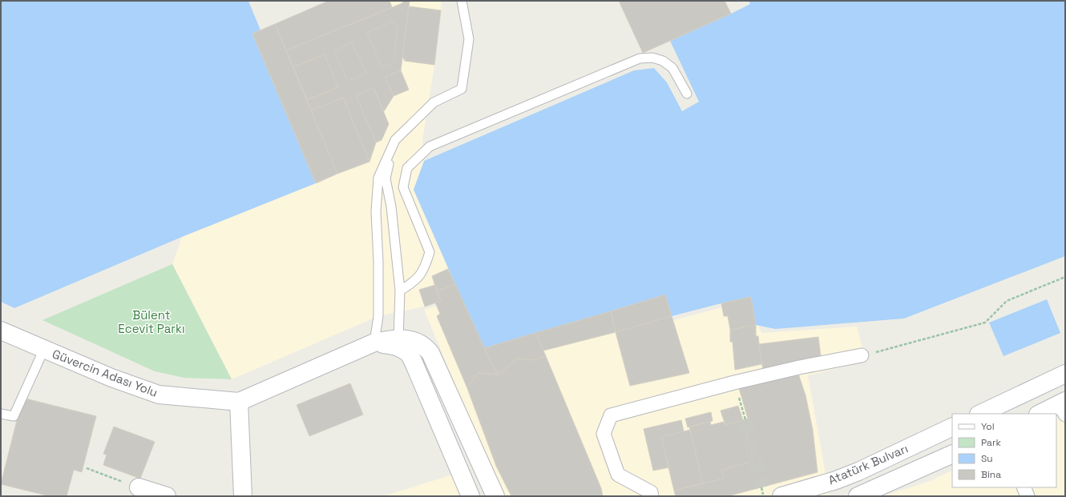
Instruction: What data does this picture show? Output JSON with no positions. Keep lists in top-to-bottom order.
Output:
{
  "streets": {
    "main road": ["Güvercin Adası Yolu", "Atatürk Bulvarı"]
  },
  "parks": ["Bülent Ecevit Parkı"],
  "legend": [
    "Yol",
    "Park",
    "Su",
    "Bina"
  ]
}
